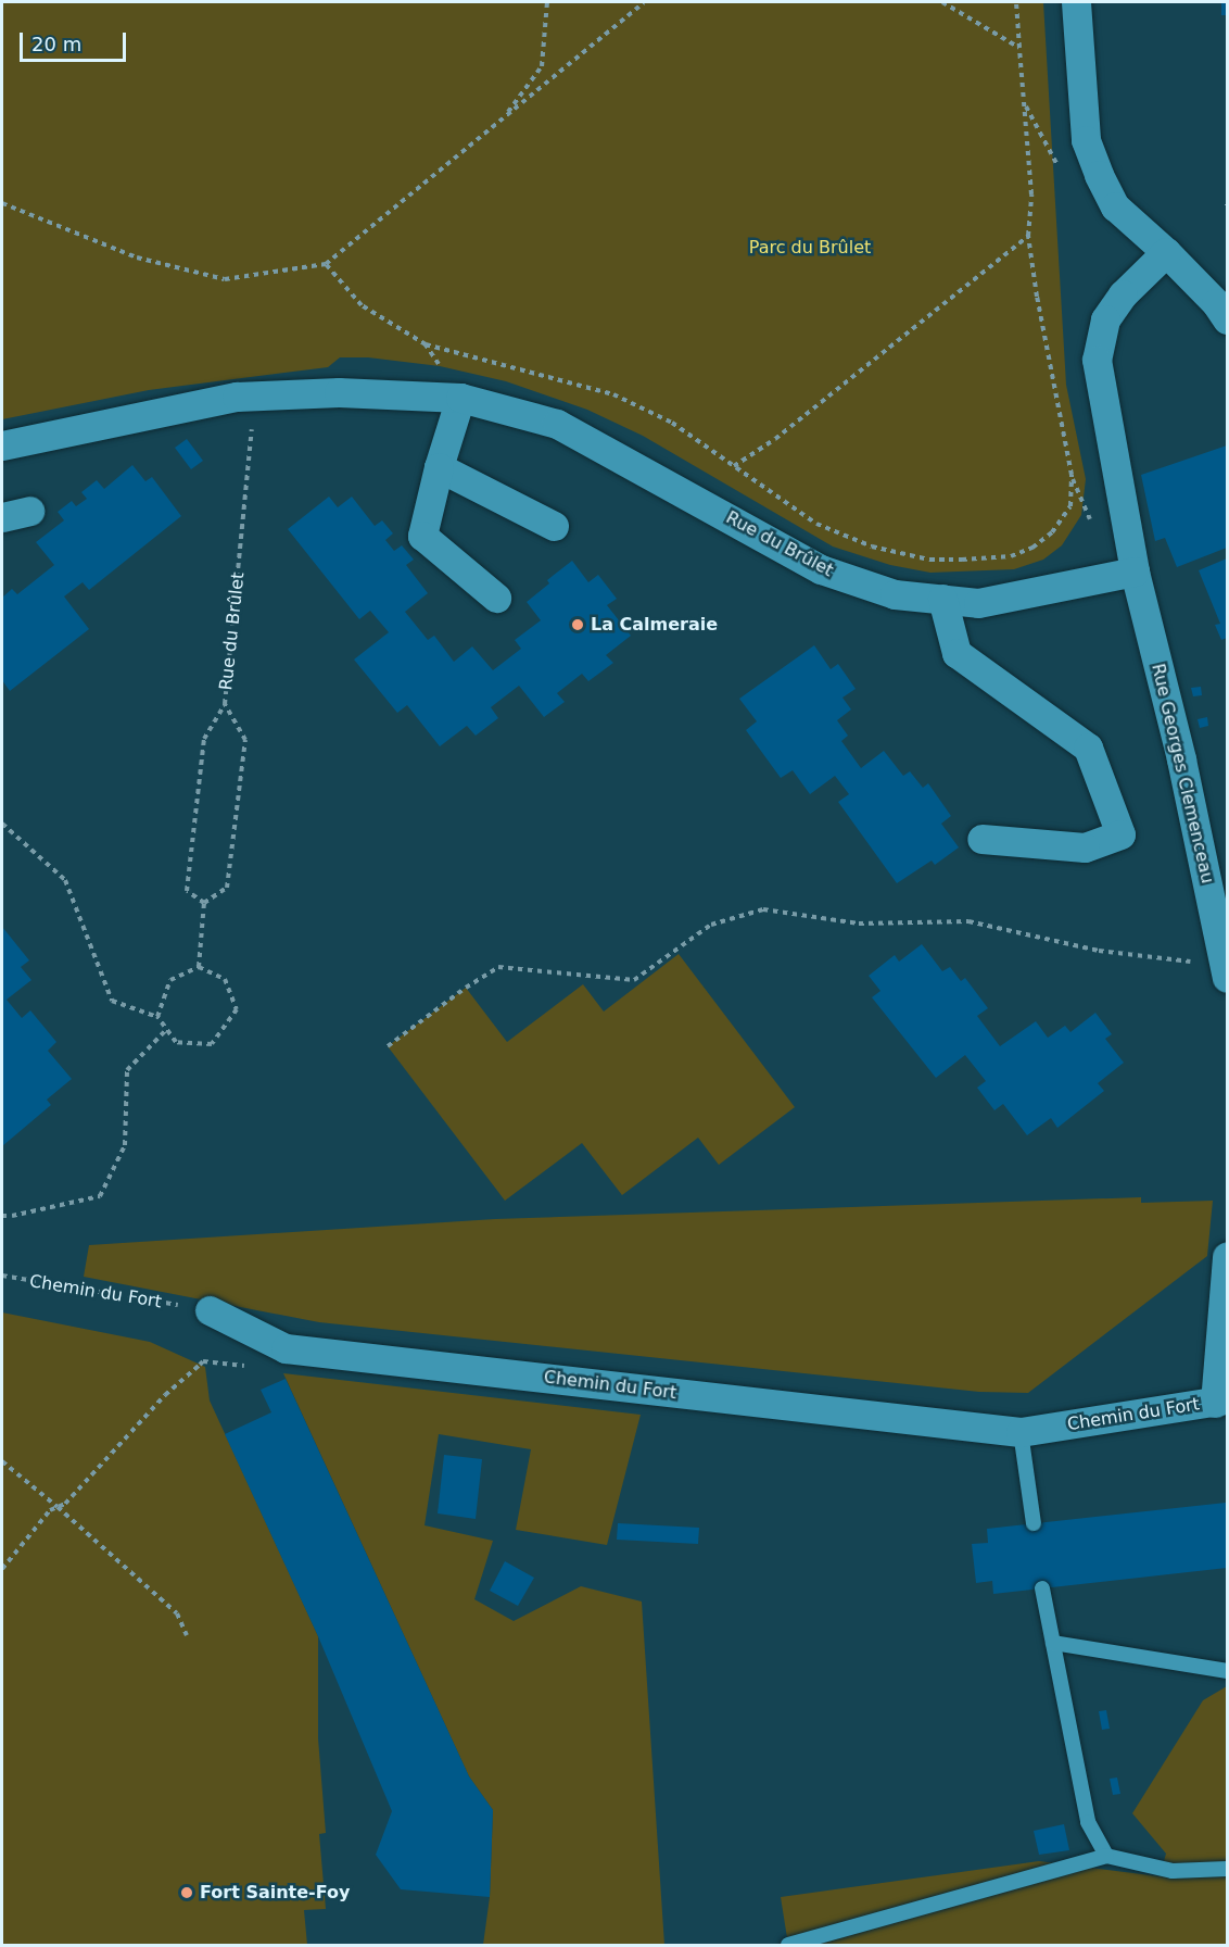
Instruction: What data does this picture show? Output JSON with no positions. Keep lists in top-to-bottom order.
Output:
{
  "streets": {
    "street": ["Rue du Brûlet", "Rue Georges Clemenceau", "Chemin du Fort"]
  },
  "crossings": [
    ["Rue du Brûlet", "Rue Georges Clemenceau"]
  ],
  "parks": ["Parc du Brûlet"],
  "places": ["La Calmeraie", "Fort Sainte-Foy"],
  "scale_bar": "20 m"
}
